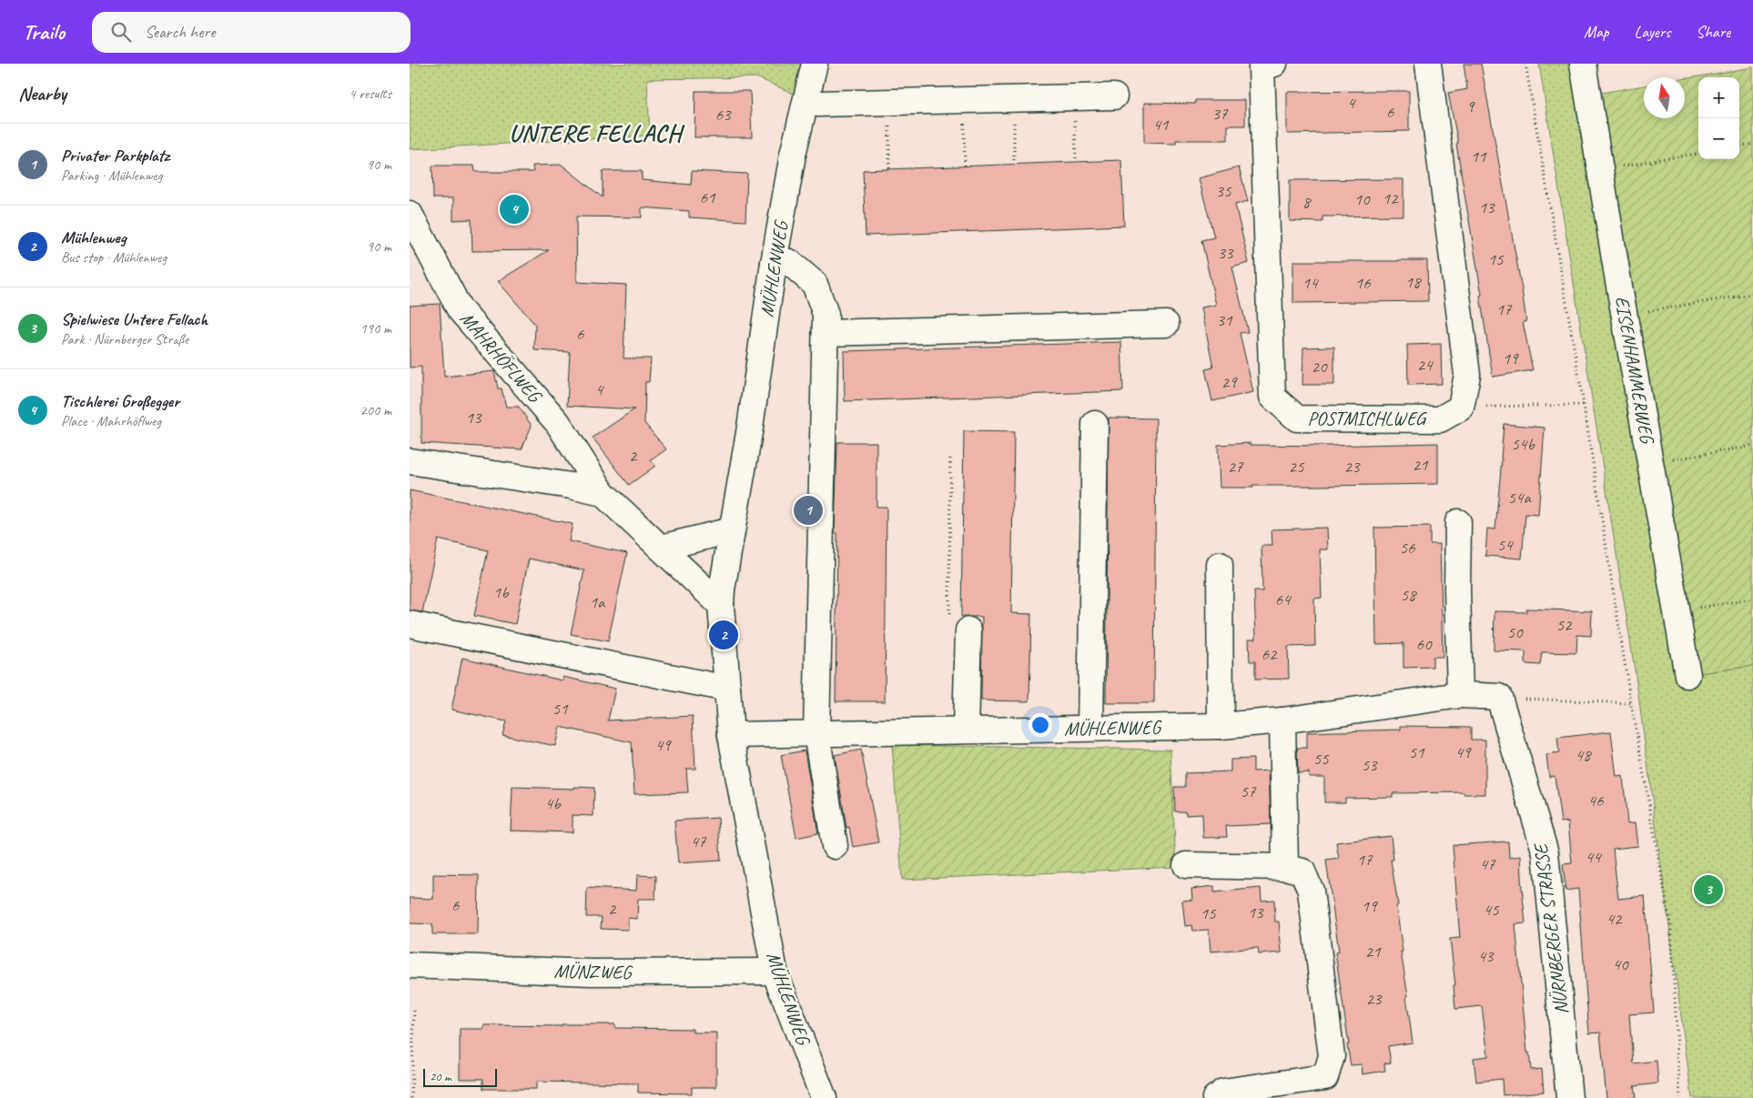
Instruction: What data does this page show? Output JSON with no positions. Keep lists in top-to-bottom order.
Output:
{
  "streets": {
    "street": [
      "MÜHLENWEG",
      "MAHRHÖFLWEG",
      "EISENHAMMERWEG",
      "POSTMICHLWEG",
      "NÜRNBERGER STRASSE",
      "MÜNZWEG"
    ]
  },
  "crossings": [
    ["MÜHLENWEG", "MAHRHÖFLWEG"],
    ["MÜHLENWEG", "MÜNZWEG"]
  ],
  "districts": ["UNTERE FELLACH"],
  "house_numbers": [
    "4",
    "9",
    "6",
    "37",
    "63",
    "41",
    "11",
    "35",
    "61",
    "12",
    "10",
    "8",
    "13",
    "33",
    "15",
    "18",
    "14",
    "16",
    "17",
    "31",
    "6",
    "19",
    "24",
    "20",
    "29",
    "4",
    "13",
    "54b",
    "2",
    "21",
    "27",
    "25",
    "23",
    "54a",
    "54",
    "56",
    "1b",
    "58",
    "64",
    "1a",
    "52",
    "50",
    "60",
    "62",
    "51",
    "49",
    "51",
    "49",
    "48",
    "55",
    "53",
    "57",
    "46",
    "4b",
    "47",
    "44",
    "17",
    "47",
    "6",
    "19",
    "2",
    "45",
    "13",
    "15",
    "42",
    "21",
    "43",
    "40",
    "23"
  ],
  "scale_bar": "20 m",
  "north": "top",
  "page": {
    "header": "Trailo",
    "search": "Search here",
    "nav": ["Map", "Layers", "Share"],
    "heading": ["Nearby", "4 results"],
    "map_buttons": ["+", "−"],
    "list": [
      {
        "mark": "1",
        "name": "Privater Parkplatz",
        "note": "Parking · Mühlenweg",
        "value": "90 m"
      },
      {
        "mark": "2",
        "name": "Mühlenweg",
        "note": "Bus stop · Mühlenweg",
        "value": "90 m"
      },
      {
        "mark": "3",
        "name": "Spielwiese Untere Fellach",
        "note": "Park · Nürnberger Straße",
        "value": "190 m"
      },
      {
        "mark": "4",
        "name": "Tischlerei Großegger",
        "note": "Place · Mahrhöflweg",
        "value": "200 m"
      }
    ],
    "pins": [
      "4",
      "1",
      "2",
      "3"
    ],
    "scale": "20 m"
  }
}
